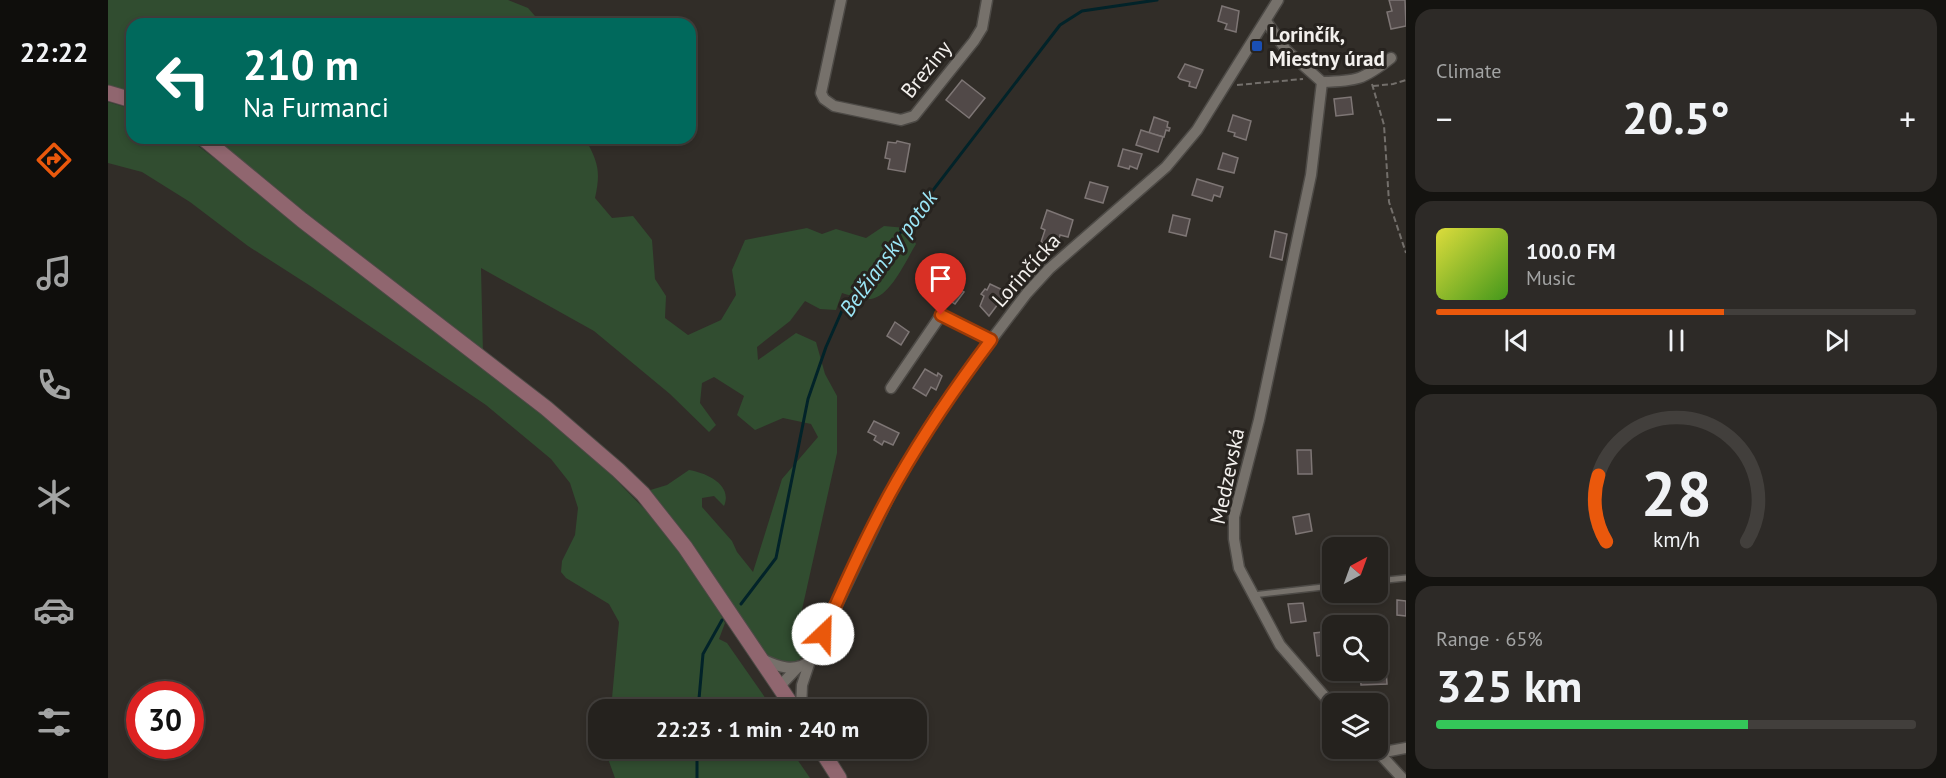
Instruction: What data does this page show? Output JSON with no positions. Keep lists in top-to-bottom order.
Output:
{
  "streets": {
    "street": ["Breziny", "Lorinčícka", "Medzevská"]
  },
  "water": ["Belžiansky potok"],
  "places": {
    "transit": ["Lorinčík, Miestny úrad"]
  },
  "north": "top right",
  "page": {
    "tabs": "22:22",
    "tile": [
      "Climate",
      ["Range · 65%", "325 km"]
    ],
    "turn": ["210 m", "Na Furmanci"],
    "heat": ["−", "20.5°", "+"],
    "song": ["100.0 FM", "Music"],
    "limit": "30",
    "trip": "22:23 · 1 min · 240 m",
    "gauge": ["28", "km/h"]
  }
}
